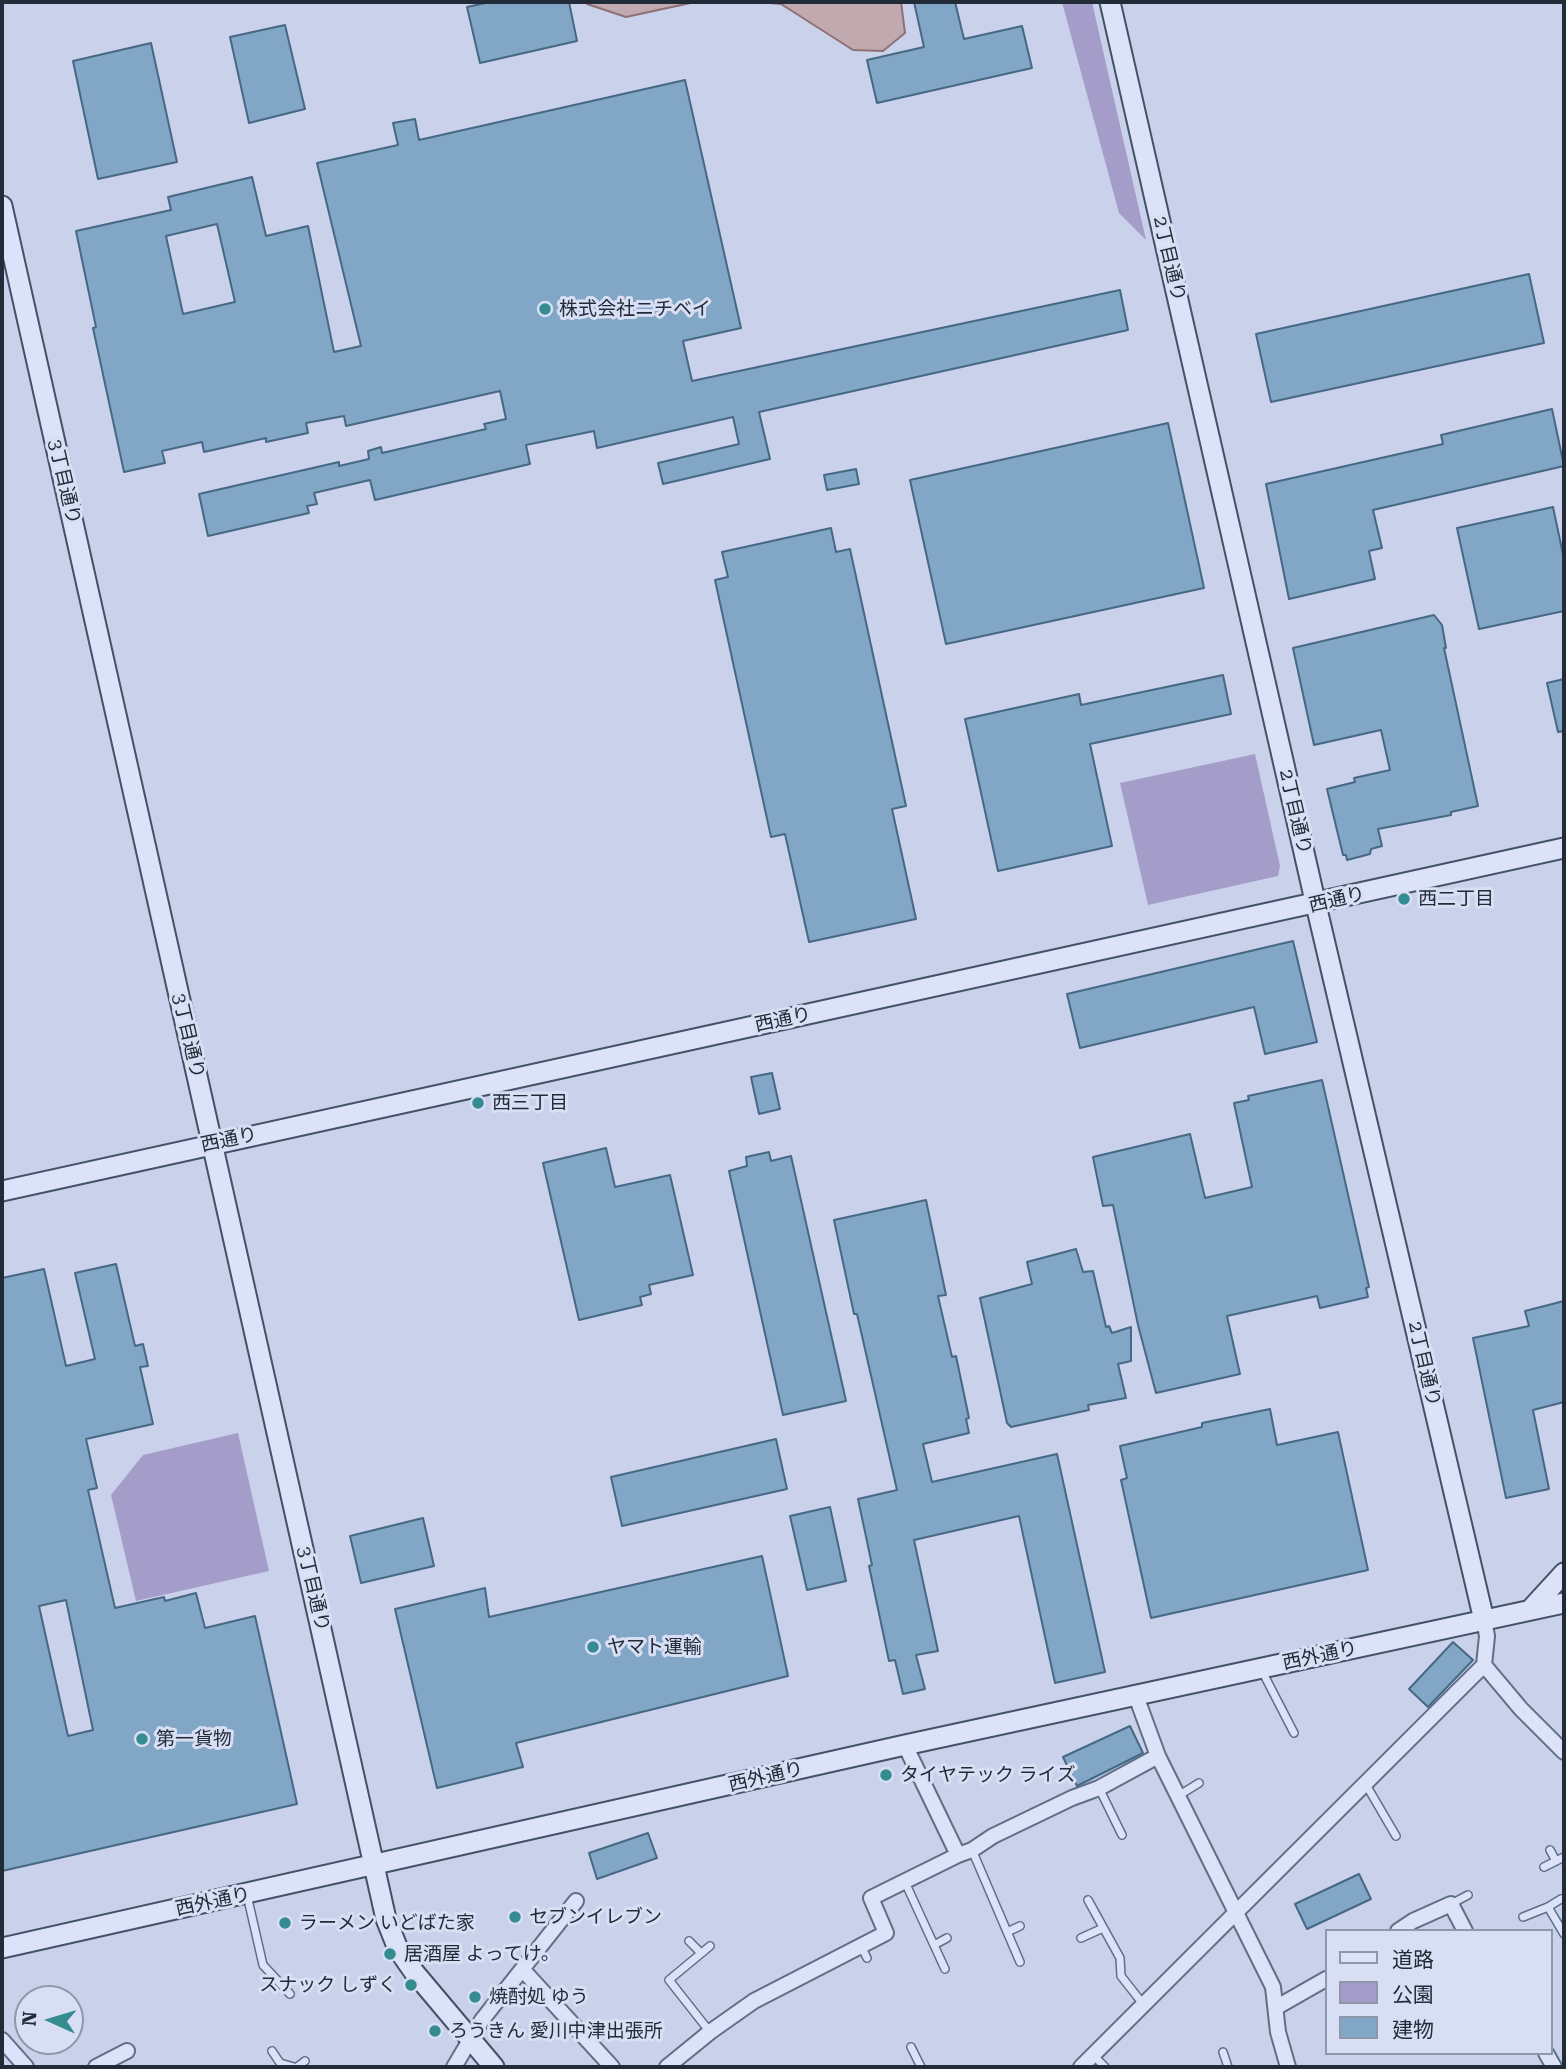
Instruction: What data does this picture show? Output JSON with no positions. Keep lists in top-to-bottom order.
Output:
{
  "streets": {
    "street": [
      "2丁目通り",
      "3丁目通り",
      "西通り",
      "西外通り"
    ]
  },
  "crossings": [
    ["2丁目通り", "西通り"],
    ["2丁目通り", "西外通り"],
    ["3丁目通り", "西通り"],
    ["3丁目通り", "西外通り"]
  ],
  "places": [
    "株式会社ニチベイ",
    "西二丁目",
    "西三丁目",
    "ヤマト運輸",
    "第一貨物",
    "タイヤテック ライズ",
    "セブンイレブン",
    "ラーメン いどばた家",
    "居酒屋 よってけ。",
    "スナック しずく",
    "焼酎処 ゆう",
    "ろうきん 愛川中津出張所"
  ],
  "legend": ["道路", "公園", "建物"],
  "north": "left"
}
